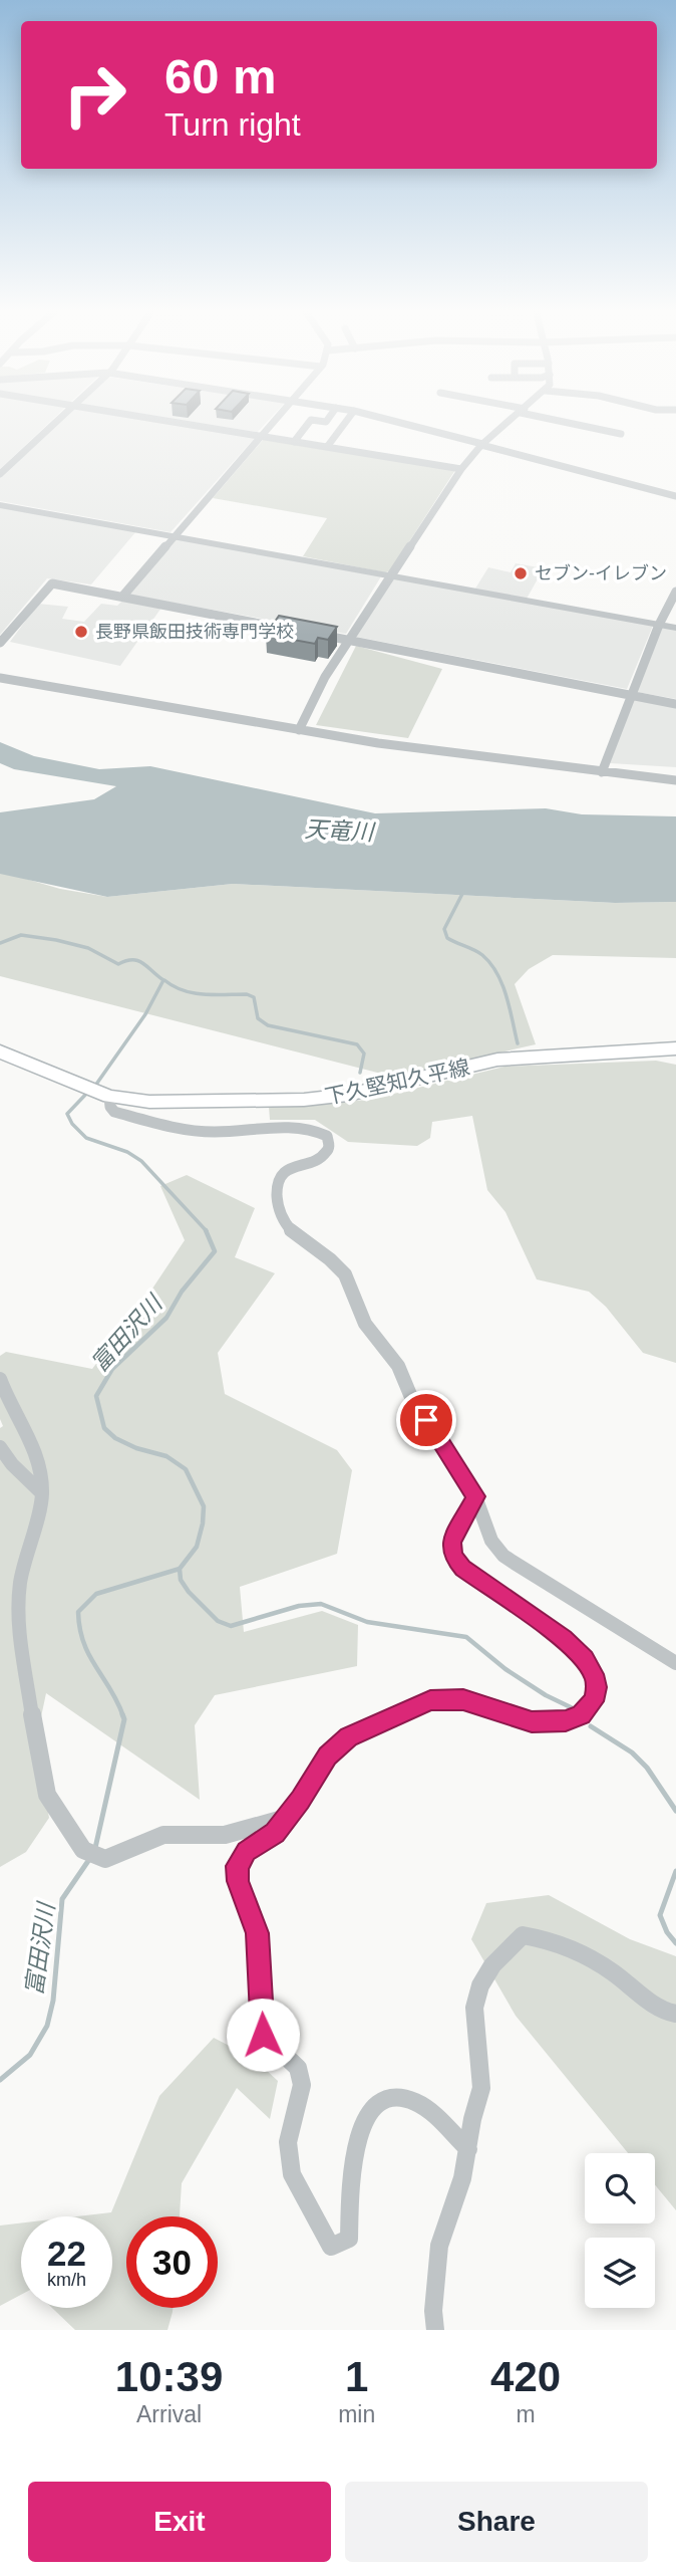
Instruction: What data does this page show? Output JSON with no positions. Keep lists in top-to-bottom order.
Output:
{
  "streets": {
    "main road": ["下久堅知久平線"]
  },
  "water": ["天竜川", "富田沢川"],
  "places": ["セブン-イレブン", "長野県飯田技術専門学校"],
  "page": {
    "turn": ["60 m", "Turn right"],
    "speed": "22 km/h",
    "limit": "30",
    "eta": [
      "10:39",
      "Arrival",
      "1",
      "min",
      "420",
      "m"
    ],
    "buttons": ["Exit", "Share"]
  }
}
